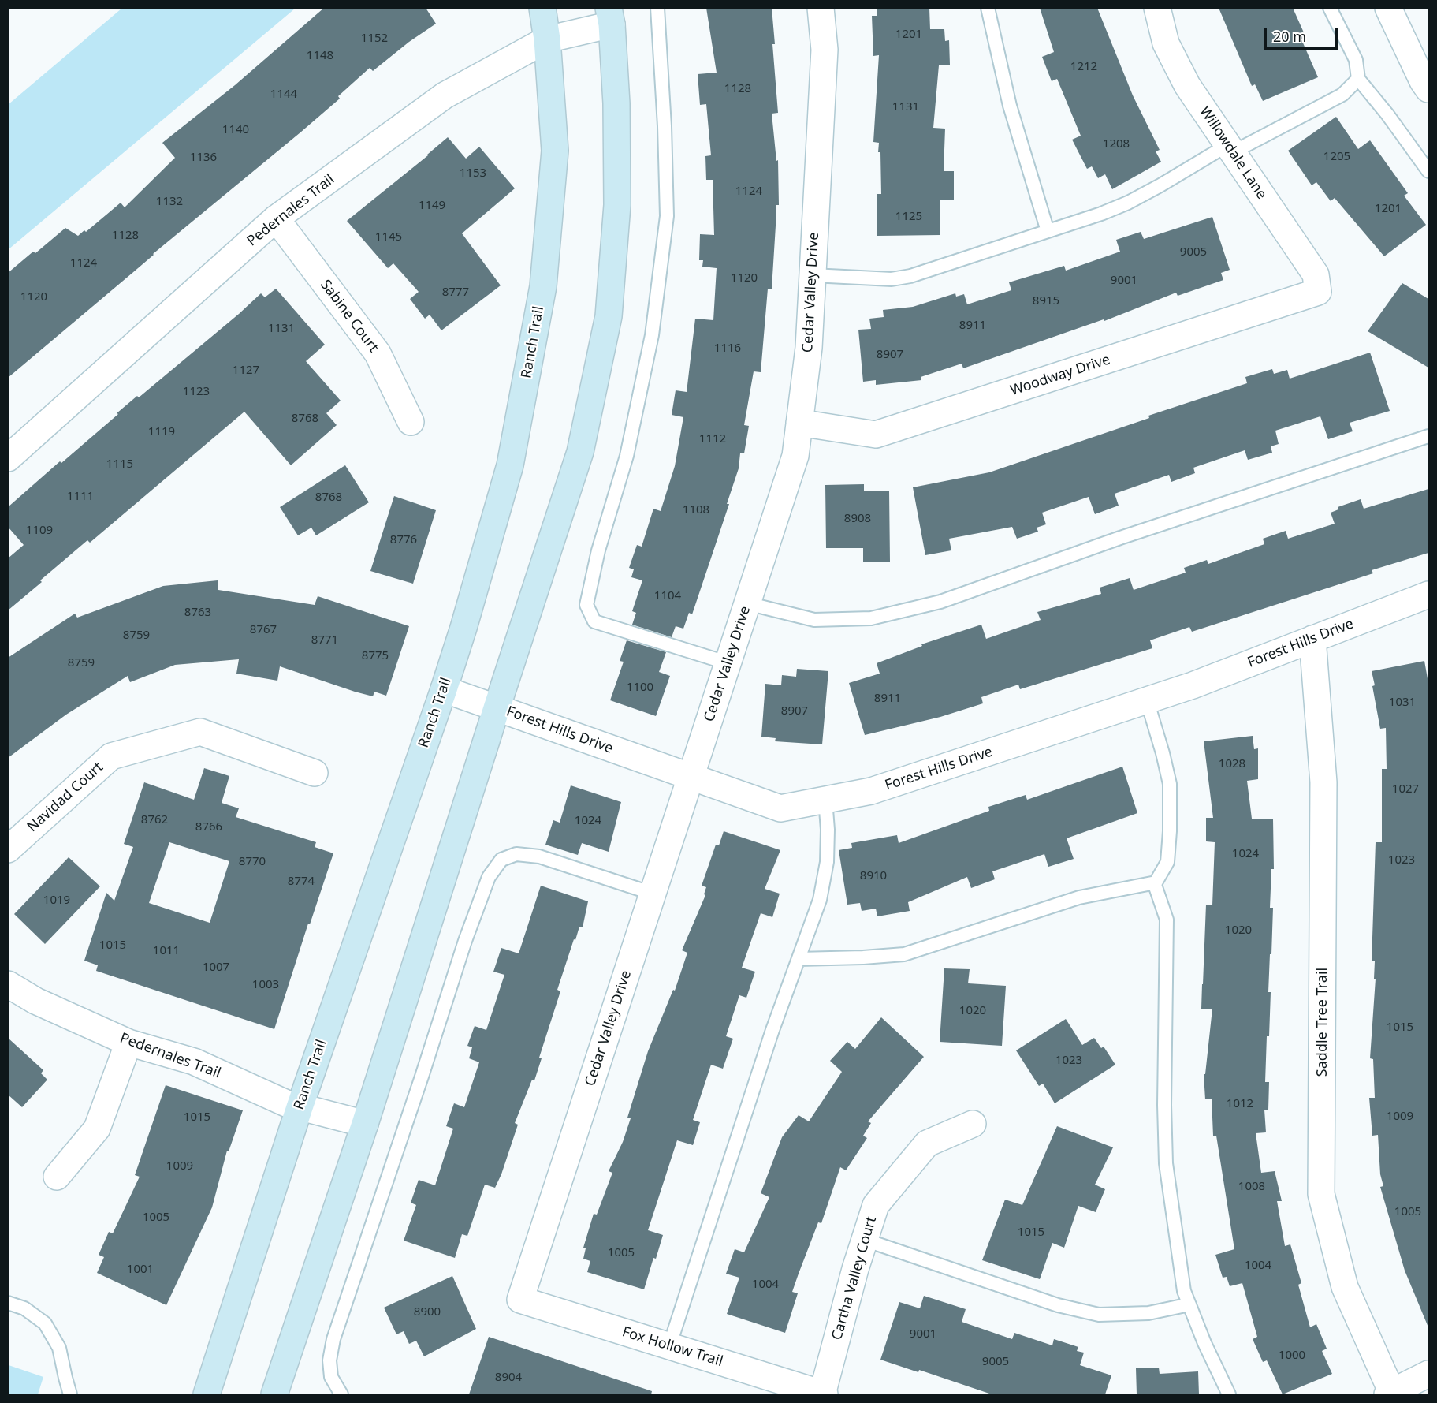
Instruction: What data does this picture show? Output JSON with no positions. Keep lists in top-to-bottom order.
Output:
{
  "streets": {
    "main road": ["Ranch Trail"],
    "street": [
      "Willowdale Lane",
      "Pedernales Trail",
      "Cedar Valley Drive",
      "Sabine Court",
      "Woodway Drive",
      "Forest Hills Drive",
      "Navidad Court",
      "Saddle Tree Trail",
      "Cartha Valley Court",
      "Fox Hollow Trail"
    ]
  },
  "crossings": [
    ["Willowdale Lane", "Woodway Drive"],
    ["Pedernales Trail", "Sabine Court"],
    ["Pedernales Trail", "Ranch Trail"],
    ["Cedar Valley Drive", "Woodway Drive"],
    ["Cedar Valley Drive", "Forest Hills Drive"],
    ["Cedar Valley Drive", "Fox Hollow Trail"],
    ["Ranch Trail", "Forest Hills Drive"],
    ["Forest Hills Drive", "Saddle Tree Trail"],
    ["Cartha Valley Court", "Fox Hollow Trail"]
  ],
  "house_numbers": [
    "1201",
    "1152",
    "1148",
    "1212",
    "1128",
    "1144",
    "1131",
    "1140",
    "1208",
    "1205",
    "1136",
    "1153",
    "1124",
    "1132",
    "1149",
    "1201",
    "1125",
    "1128",
    "1145",
    "9005",
    "1124",
    "1120",
    "9001",
    "8777",
    "1120",
    "8915",
    "8911",
    "1131",
    "1116",
    "8907",
    "1127",
    "1123",
    "8768",
    "1119",
    "1112",
    "1115",
    "1111",
    "8768",
    "1108",
    "8908",
    "1109",
    "8776",
    "1104",
    "8763",
    "8767",
    "8759",
    "8771",
    "8775",
    "8759",
    "1100",
    "8911",
    "1031",
    "8907",
    "1028",
    "1027",
    "8762",
    "1024",
    "8766",
    "1024",
    "1023",
    "8770",
    "8910",
    "8774",
    "1019",
    "1020",
    "1015",
    "1011",
    "1007",
    "1003",
    "1020",
    "1015",
    "1023",
    "1012",
    "1009",
    "1015",
    "1009",
    "1008",
    "1005",
    "1005",
    "1015",
    "1005",
    "1004",
    "1001",
    "1004",
    "8900",
    "9001",
    "1000",
    "9005",
    "8904"
  ],
  "scale_bar": "20 m"
}
